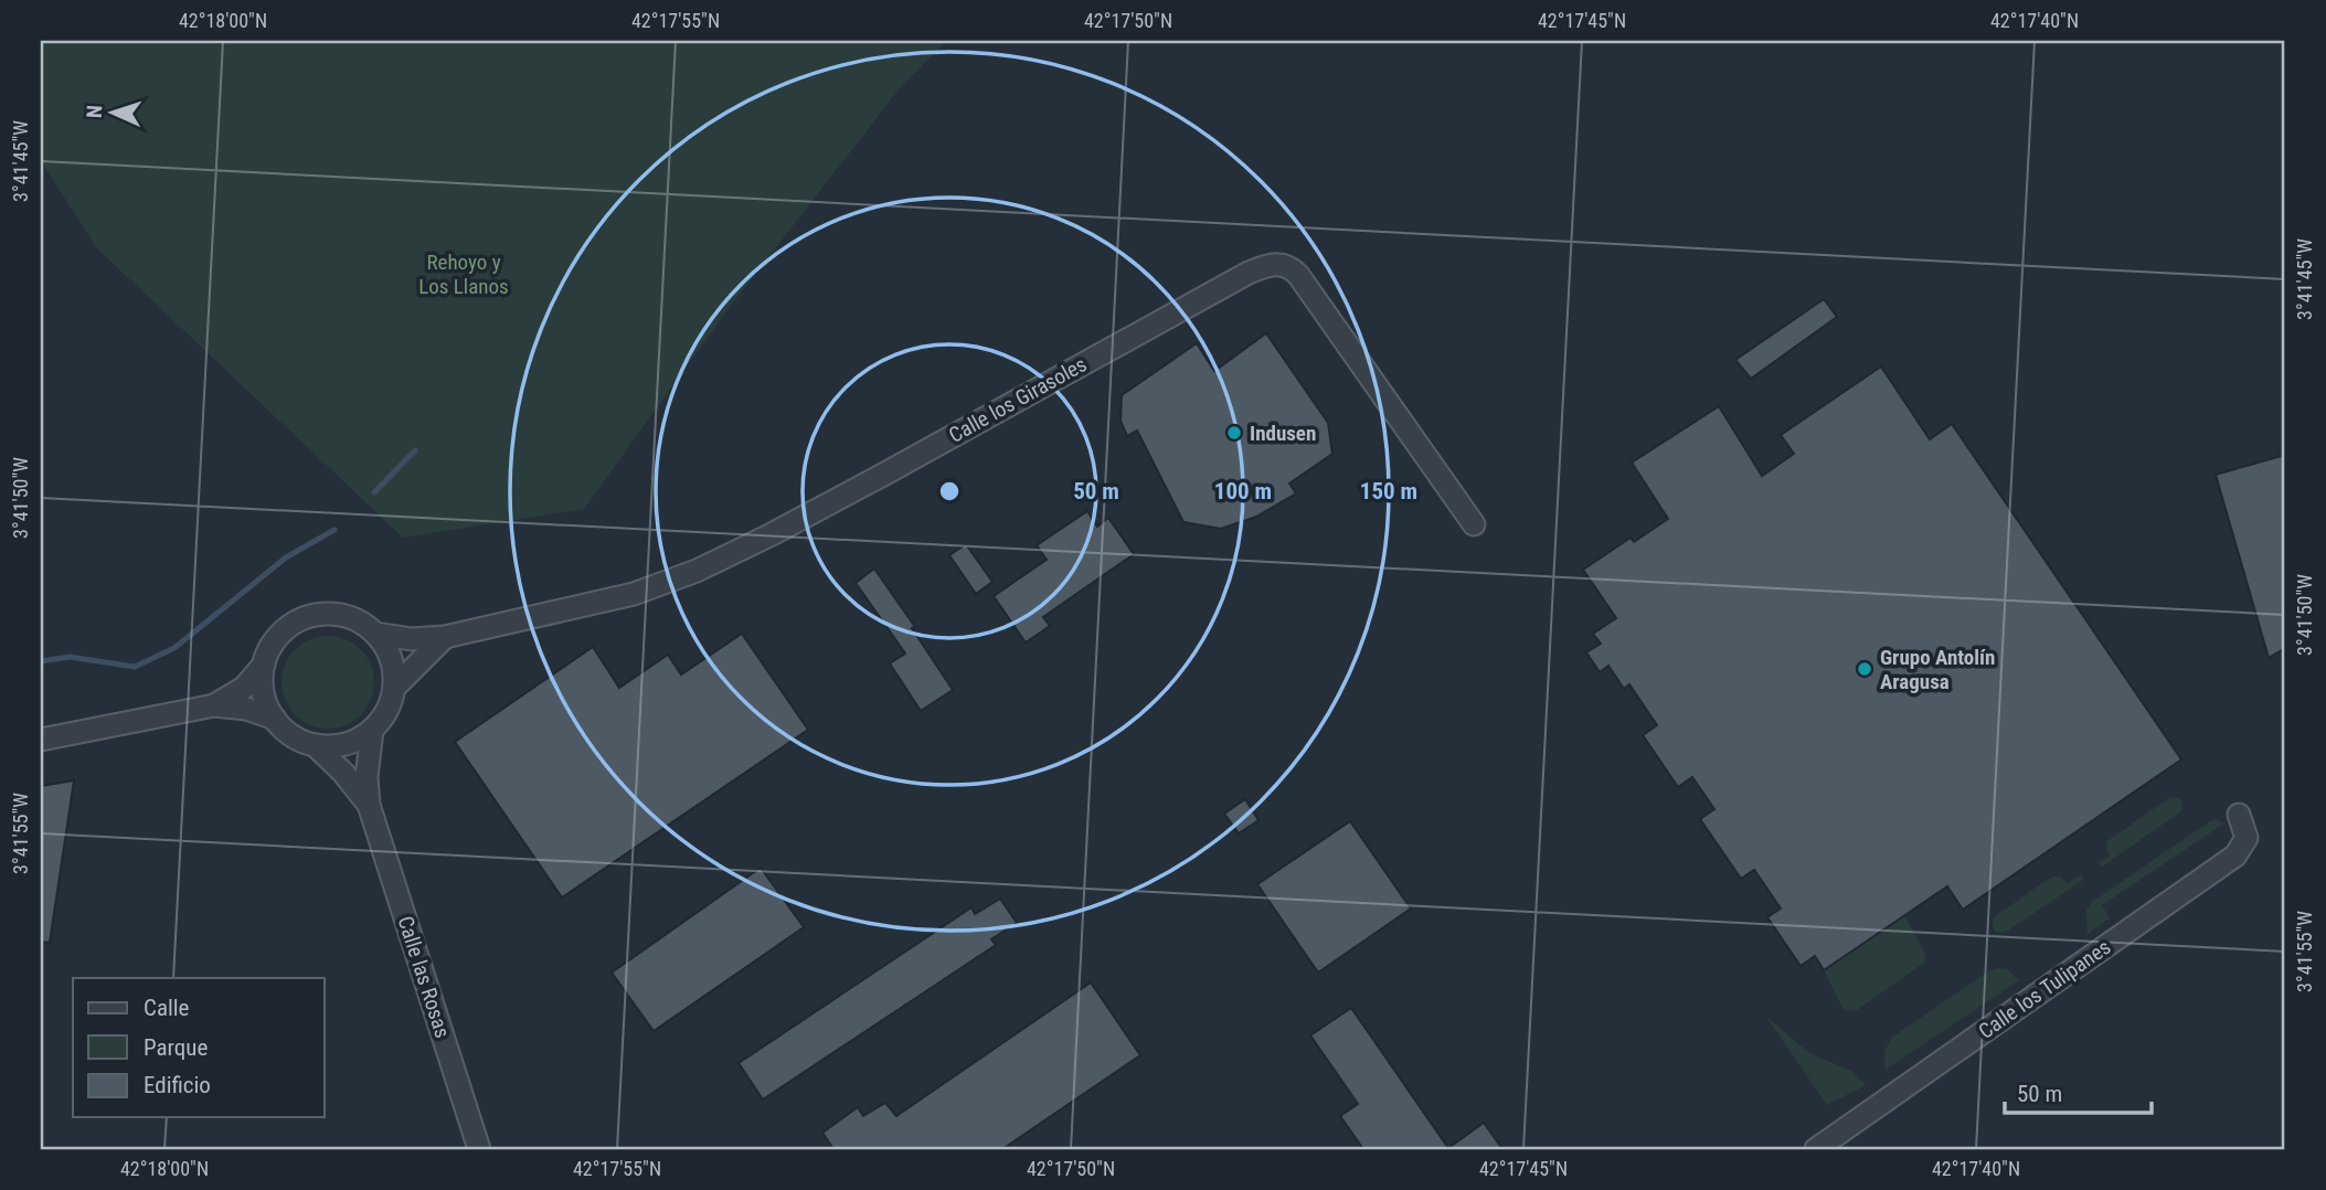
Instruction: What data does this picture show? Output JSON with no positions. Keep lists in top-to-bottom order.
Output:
{
  "streets": {
    "street": ["Calle los Girasoles", "Calle las Rosas", "Calle los Tulipanes"]
  },
  "crossings": [
    ["Calle los Girasoles", "Calle las Rosas"]
  ],
  "parks": ["Rehoyo y Los Llanos"],
  "places": ["Indusen", "Grupo Antolín Aragusa"],
  "legend": ["Calle", "Parque", "Edificio"],
  "scale_bar": "50 m",
  "north": "left",
  "coordinates": [
    "42°18'00\"N",
    "42°17'55\"N",
    "42°17'50\"N",
    "42°17'45\"N",
    "42°17'40\"N",
    "3°41'45\"W",
    "3°41'50\"W",
    "3°41'55\"W"
  ],
  "rings": ["50 m", "100 m", "150 m"]
}
